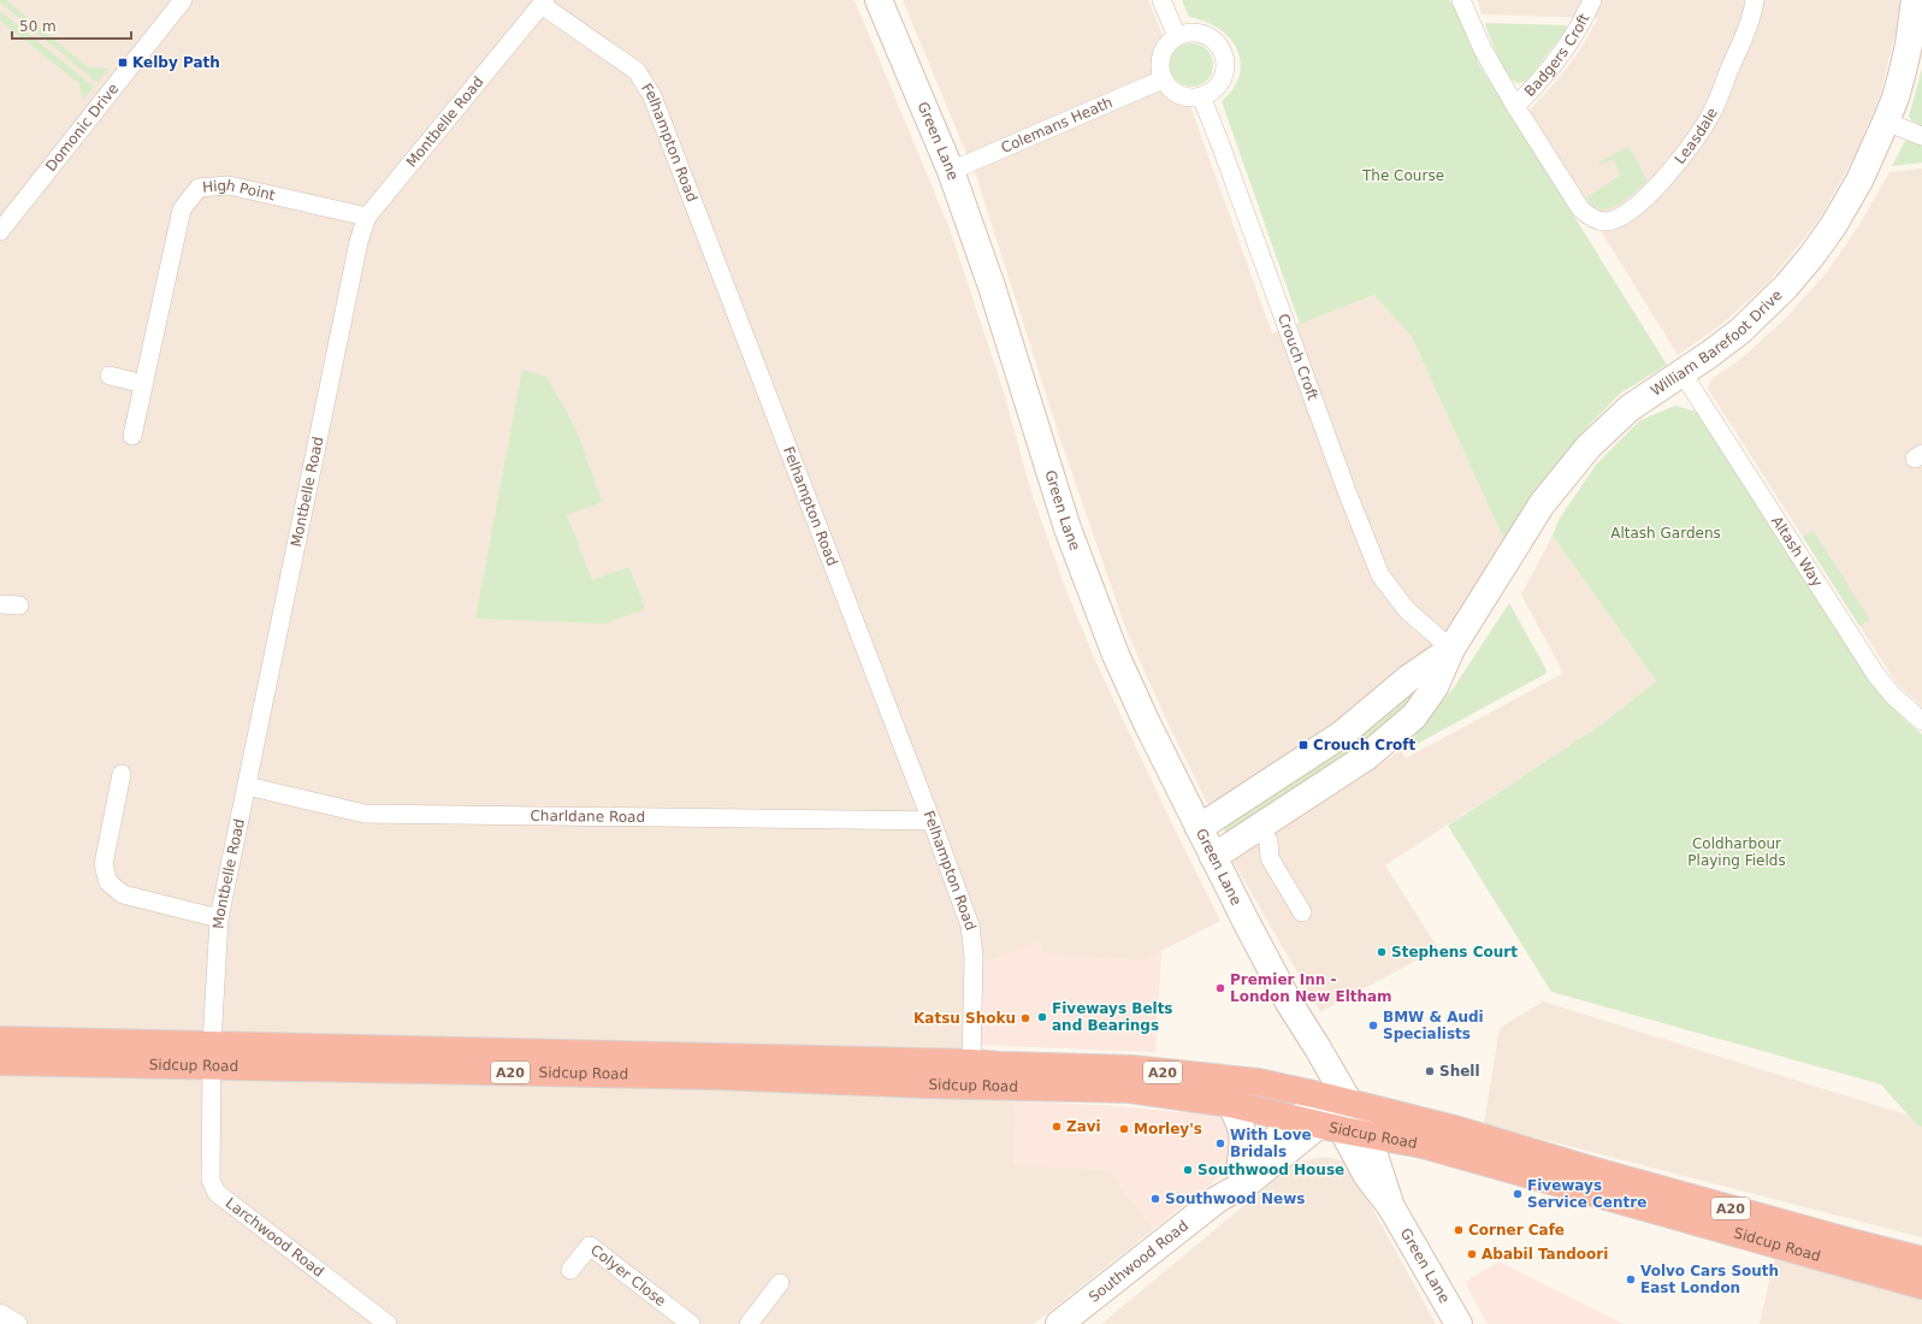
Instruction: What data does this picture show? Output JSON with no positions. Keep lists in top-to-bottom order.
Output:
{
  "streets": {
    "highway": ["Sidcup Road", "A20"],
    "street": [
      "Badgers Croft",
      "Montbelle Road",
      "Colemans Heath",
      "Domonic Drive",
      "Leasdale",
      "Green Lane",
      "Felhampton Road",
      "High Point",
      "William Barefoot Drive",
      "Crouch Croft",
      "Altash Way",
      "Charldane Road",
      "Larchwood Road",
      "Southwood Road",
      "Colyer Close"
    ]
  },
  "crossings": [
    ["Badgers Croft", "Leasdale"],
    ["Montbelle Road", "Felhampton Road"],
    ["Montbelle Road", "High Point"],
    ["Montbelle Road", "Charldane Road"],
    ["Montbelle Road", "Sidcup Road"],
    ["Montbelle Road", "Larchwood Road"],
    ["Colemans Heath", "Green Lane"],
    ["Colemans Heath", "Crouch Croft"],
    ["Green Lane", "William Barefoot Drive"],
    ["Green Lane", "Sidcup Road"],
    ["Green Lane", "Southwood Road"],
    ["Felhampton Road", "Charldane Road"],
    ["Felhampton Road", "Sidcup Road"],
    ["William Barefoot Drive", "Crouch Croft"],
    ["William Barefoot Drive", "Altash Way"],
    ["Sidcup Road", "Larchwood Road"],
    ["Sidcup Road", "Southwood Road"]
  ],
  "parks": ["The Course", "Altash Gardens", "Coldharbour Playing Fields"],
  "places": {
    "transit": ["Kelby Path", "Crouch Croft"],
    "other": [
      "Stephens Court",
      "Premier Inn - London New Eltham",
      "Fiveways Belts and Bearings",
      "Katsu Shoku",
      "BMW & Audi Specialists",
      "Shell",
      "Zavi",
      "Morley's",
      "With Love Bridals",
      "Southwood House",
      "Fiveways Service Centre",
      "Southwood News",
      "Corner Cafe",
      "Ababil Tandoori",
      "Volvo Cars South East London"
    ]
  },
  "scale_bar": "50 m"
}
